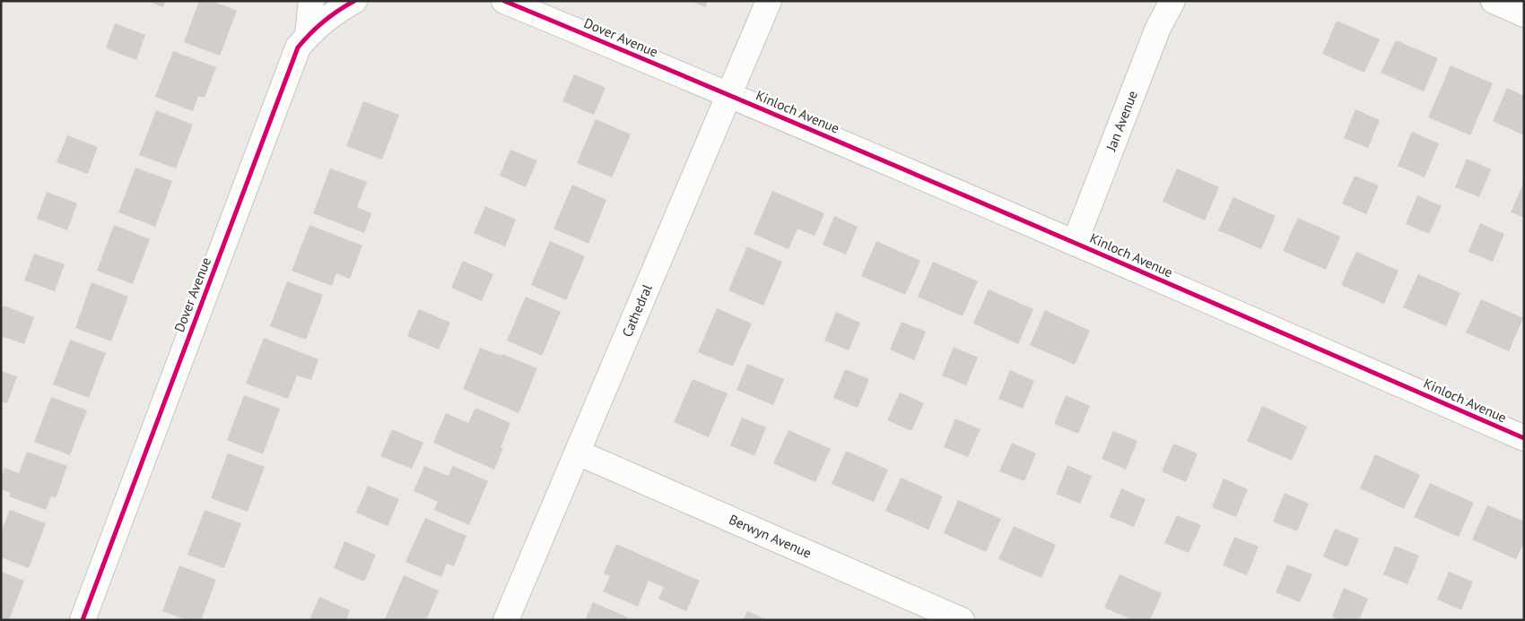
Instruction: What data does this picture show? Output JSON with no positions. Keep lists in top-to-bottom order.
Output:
{
  "streets": {
    "street": [
      "Dover Avenue",
      "Kinloch Avenue",
      "Jan Avenue",
      "Cathedral",
      "Berwyn Avenue"
    ]
  },
  "crossings": [
    ["Dover Avenue", "Kinloch Avenue"],
    ["Dover Avenue", "Cathedral"],
    ["Kinloch Avenue", "Jan Avenue"],
    ["Kinloch Avenue", "Cathedral"],
    ["Cathedral", "Berwyn Avenue"]
  ]
}
